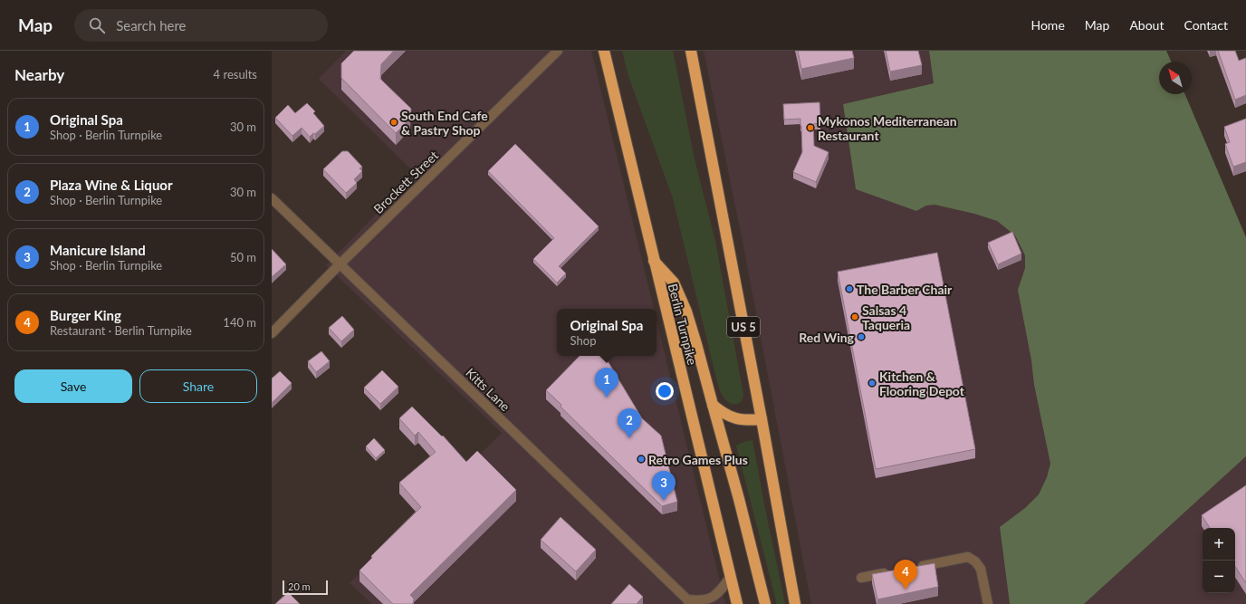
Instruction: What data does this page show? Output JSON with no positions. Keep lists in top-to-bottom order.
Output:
{
  "streets": {
    "highway": ["Berlin Turnpike", "US 5"],
    "street": ["Brockett Street", "Kitts Lane"]
  },
  "crossings": [
    ["Brockett Street", "Kitts Lane"],
    ["Berlin Turnpike", "Kitts Lane"]
  ],
  "places": [
    "South End Cafe & Pastry Shop",
    "Mykonos Mediterranean Restaurant",
    "The Barber Chair",
    "Salsas 4 Taqueria",
    "Red Wing",
    "Kitchen & Flooring Depot",
    "Retro Games Plus"
  ],
  "scale_bar": "20 m",
  "north": "top left",
  "page": {
    "header": "Map",
    "search": "Search here",
    "nav": [
      "Home",
      "Map",
      "About",
      "Contact"
    ],
    "heading": ["Nearby", "4 results"],
    "list": [
      {
        "mark": "1",
        "name": "Original Spa",
        "note": "Shop · Berlin Turnpike",
        "value": "30 m"
      },
      {
        "mark": "2",
        "name": "Plaza Wine & Liquor",
        "note": "Shop · Berlin Turnpike",
        "value": "30 m"
      },
      {
        "mark": "3",
        "name": "Manicure Island",
        "note": "Shop · Berlin Turnpike",
        "value": "50 m"
      },
      {
        "mark": "4",
        "name": "Burger King",
        "note": "Restaurant · Berlin Turnpike",
        "value": "140 m"
      }
    ],
    "popup": ["Original Spa", "Shop"],
    "buttons": ["Save", "Share"],
    "pins": [
      "1",
      "2",
      "3",
      "4"
    ],
    "map_buttons": ["+", "−"],
    "scale": "20 m"
  }
}
